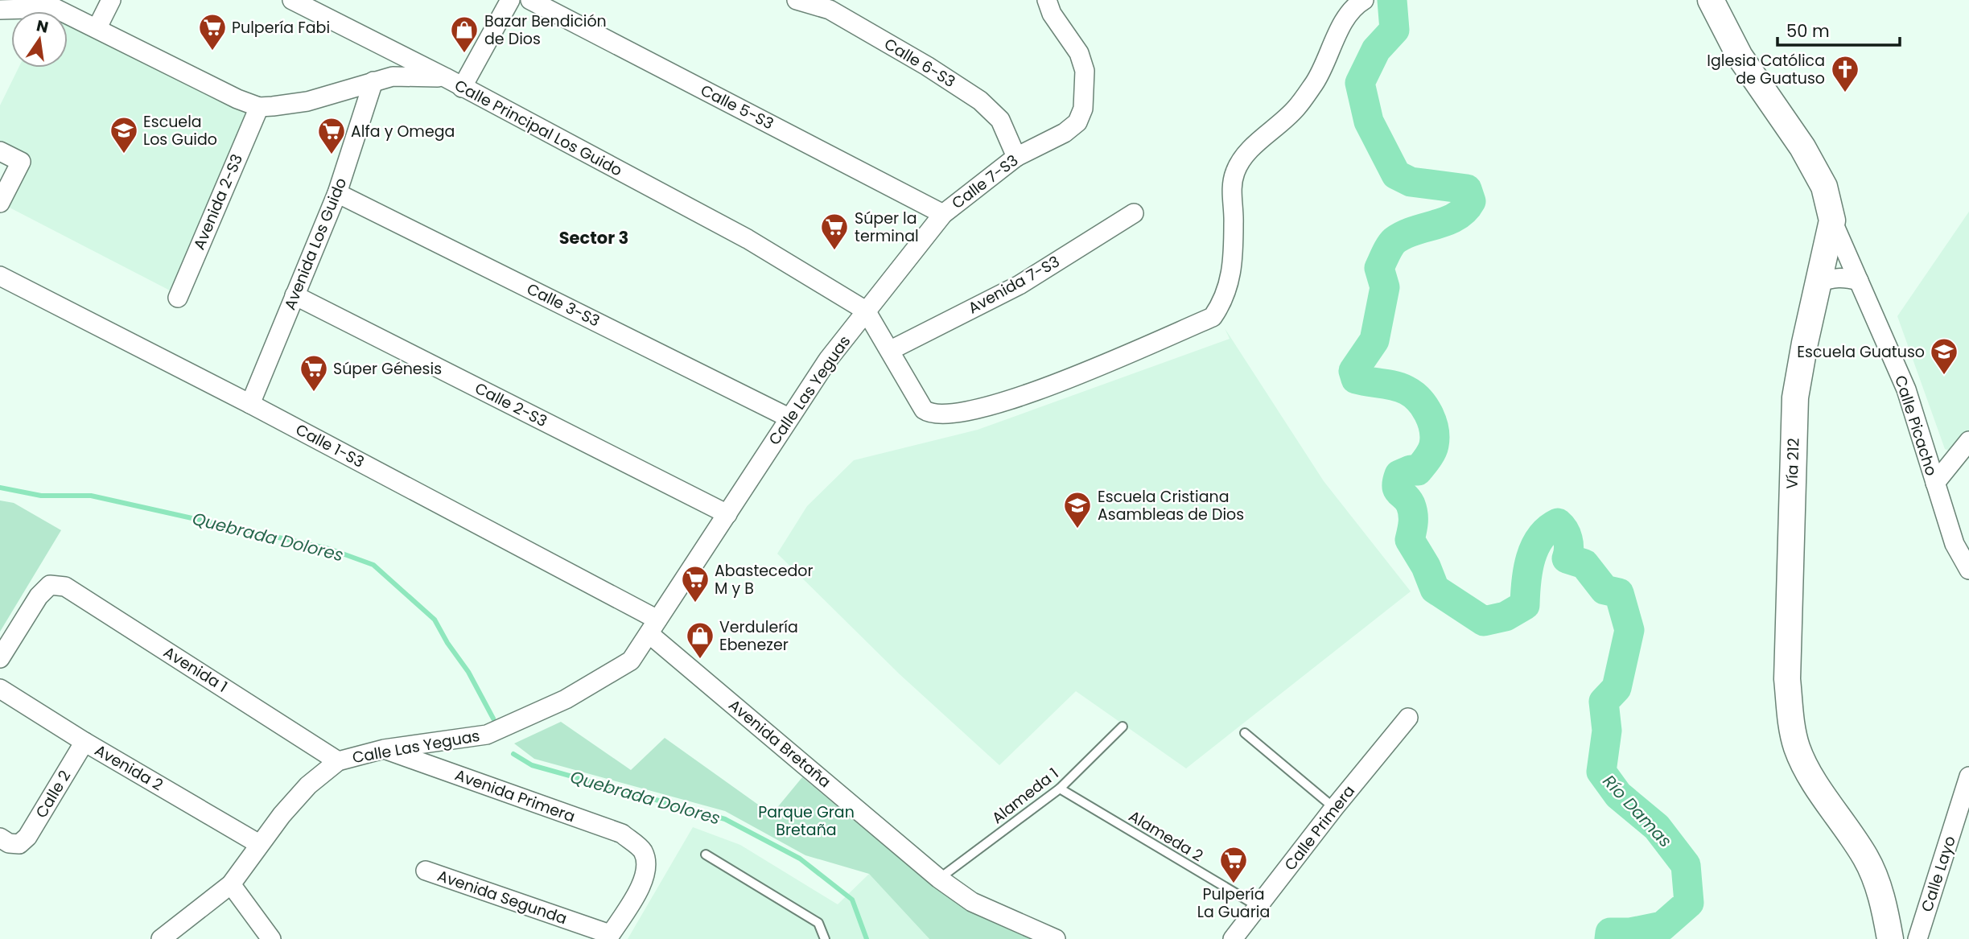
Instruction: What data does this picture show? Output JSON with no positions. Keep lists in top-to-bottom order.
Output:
{
  "streets": {
    "main road": ["Vía 212"],
    "street": [
      "Calle 6-S3",
      "Calle 5-S3",
      "Calle Principal Los Guido",
      "Calle 7-S3",
      "Avenida 2-S3",
      "Avenida Los Guido",
      "Avenida 7-S3",
      "Calle 3-S3",
      "Calle Las Yeguas",
      "Calle 2-S3",
      "Calle Picacho",
      "Calle 1-S3",
      "Avenida 1",
      "Avenida Bretaña",
      "Avenida 2",
      "Calle 2",
      "Avenida Primera",
      "Calle Primera",
      "Calle Layo",
      "Avenida Segunda"
    ],
    "lane": ["Alameda 1", "Alameda 2"]
  },
  "crossings": [
    ["Calle 6-S3", "Calle 7-S3"],
    ["Calle 5-S3", "Calle 7-S3"],
    ["Calle Principal Los Guido", "Calle 7-S3"],
    ["Calle Principal Los Guido", "Avenida 2-S3"],
    ["Calle Principal Los Guido", "Avenida Los Guido"],
    ["Calle Principal Los Guido", "Calle Las Yeguas"],
    ["Calle 7-S3", "Calle Las Yeguas"],
    ["Avenida Los Guido", "Calle 3-S3"],
    ["Avenida Los Guido", "Calle 2-S3"],
    ["Avenida Los Guido", "Calle 1-S3"],
    ["Calle 3-S3", "Calle Las Yeguas"],
    ["Calle Las Yeguas", "Calle 2-S3"],
    ["Calle Las Yeguas", "Calle 1-S3"],
    ["Calle Las Yeguas", "Avenida 1"],
    ["Calle Las Yeguas", "Avenida Bretaña"],
    ["Calle Las Yeguas", "Avenida 2"],
    ["Calle Las Yeguas", "Avenida Primera"],
    ["Calle Picacho", "Vía 212"],
    ["Calle 1-S3", "Avenida Bretaña"],
    ["Avenida Bretaña", "Alameda 1"],
    ["Avenida 2", "Calle 2"],
    ["Avenida Primera", "Avenida Segunda"],
    ["Alameda 1", "Alameda 2"],
    ["Calle Primera", "Alameda 2"]
  ],
  "districts": ["Sector 3"],
  "water": ["Quebrada Dolores", "Río Damas"],
  "parks": ["Parque Gran Bretaña"],
  "places": {
    "supermarket": [
      "Pulpería Fabi",
      "Alfa y Omega",
      "Súper la terminal",
      "Súper Génesis",
      "Abastecedor M y B",
      "Pulpería La Guaria"
    ],
    "shop": ["Bazar Bendición de Dios", "Verdulería Ebenezer"],
    "church": ["Iglesia Católica de Guatuso"],
    "school or university": ["Escuela Los Guido", "Escuela Guatuso", "Escuela Cristiana Asambleas de Dios"]
  },
  "scale_bar": "50 m",
  "north": "top"
}
